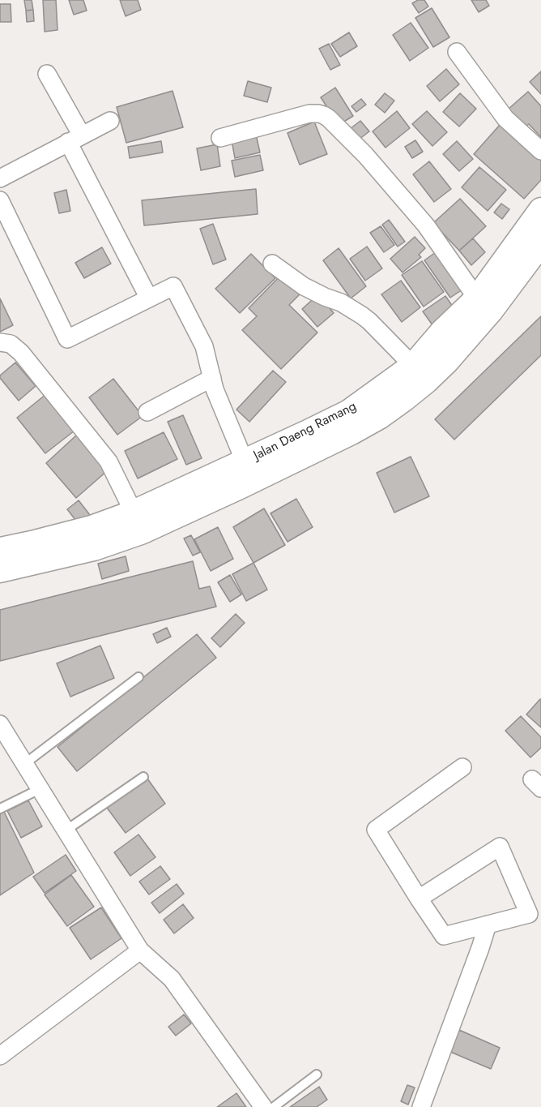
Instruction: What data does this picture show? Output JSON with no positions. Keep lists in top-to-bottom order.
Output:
{
  "streets": {
    "main road": ["Jalan Daeng Ramang"]
  }
}
